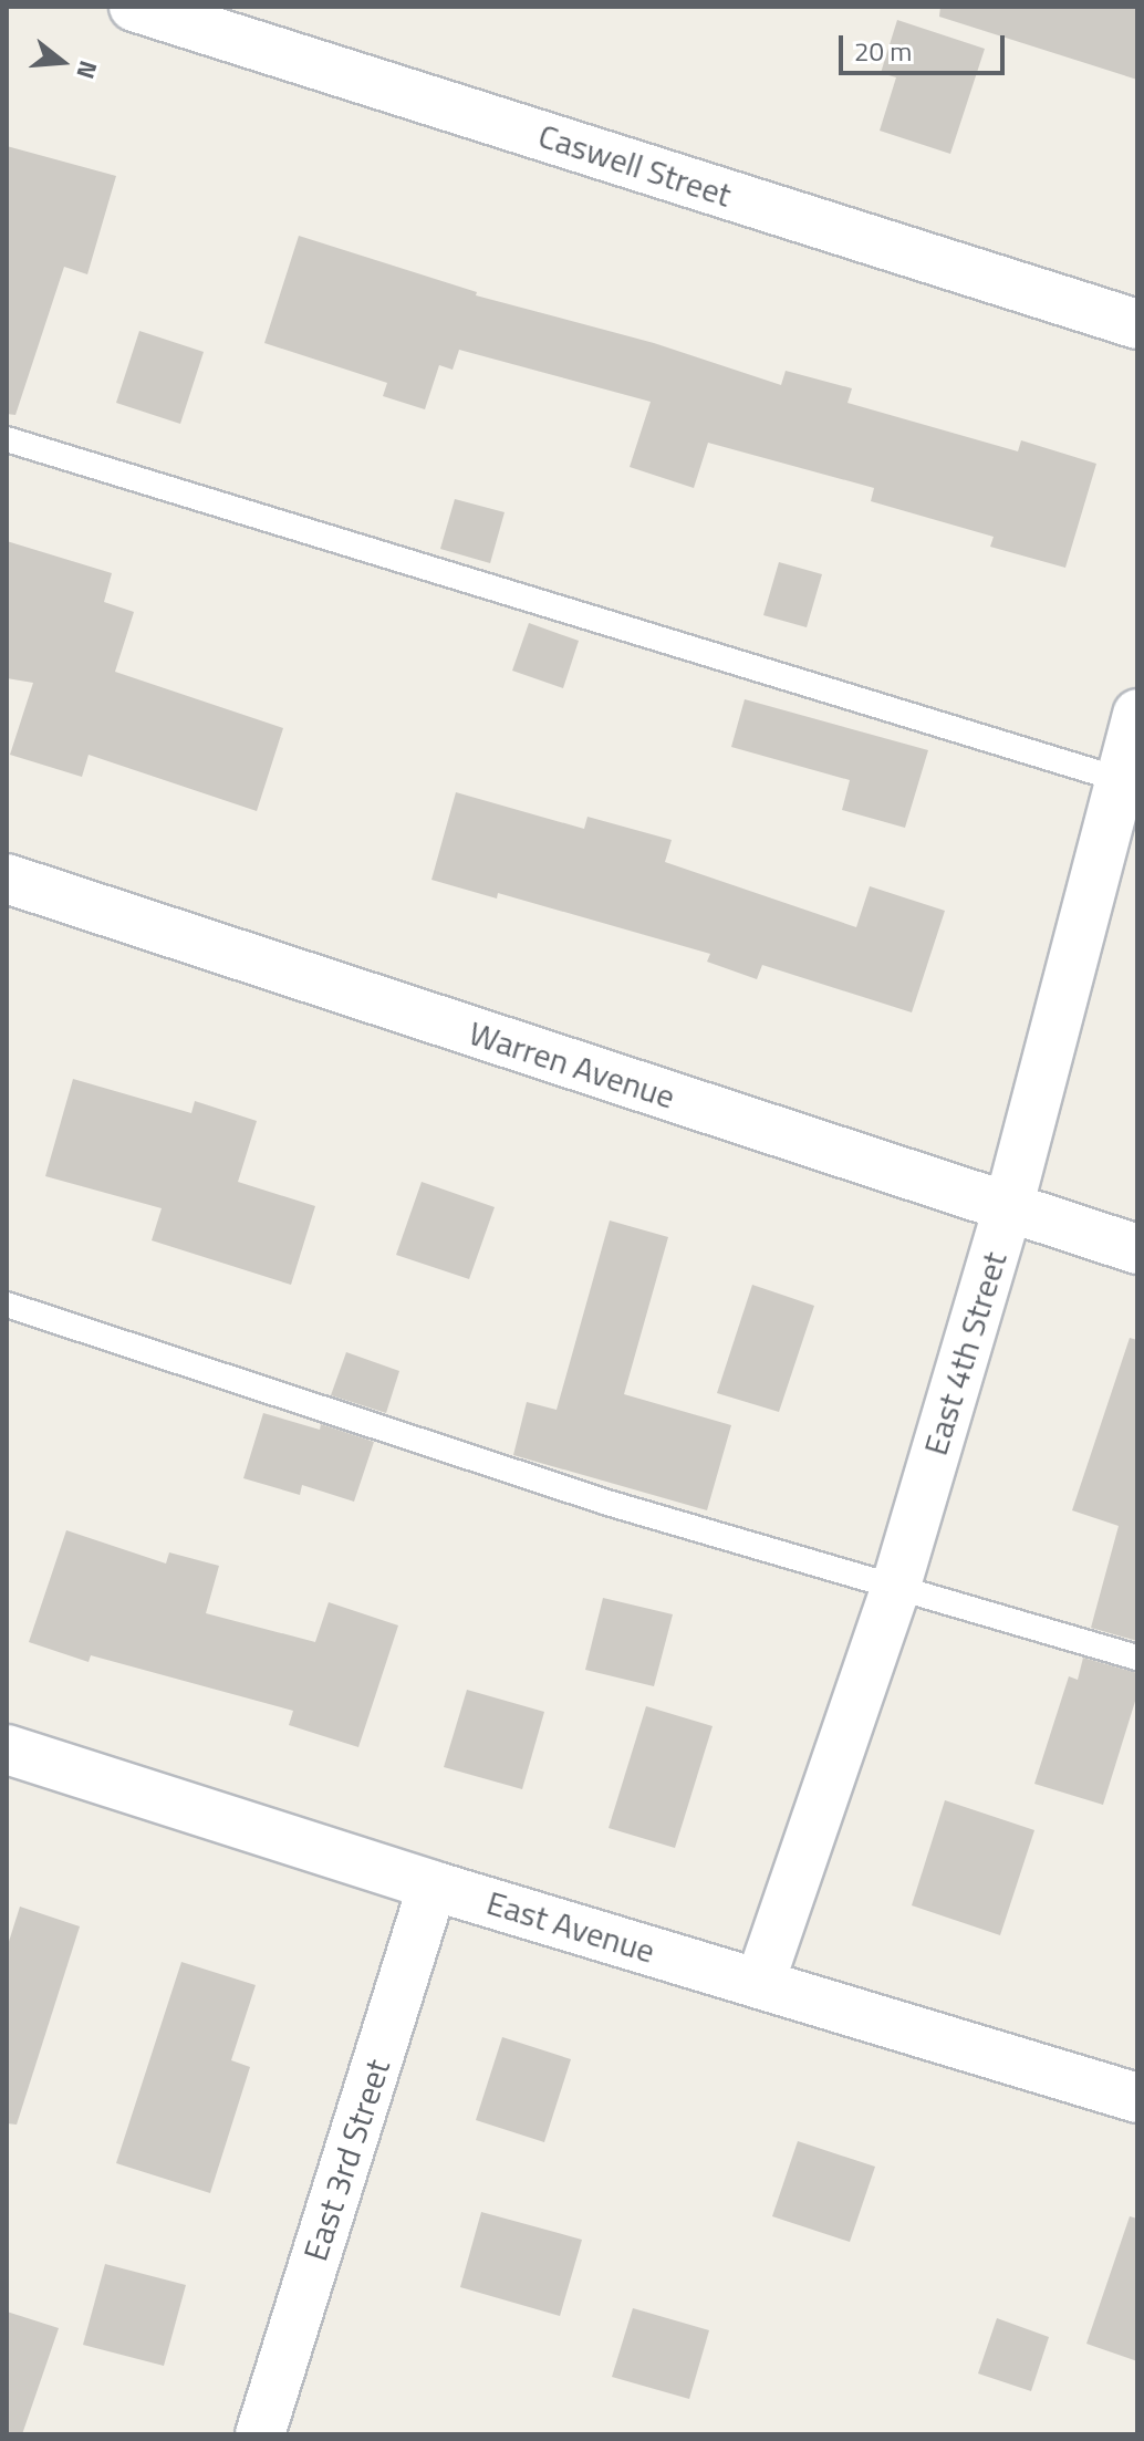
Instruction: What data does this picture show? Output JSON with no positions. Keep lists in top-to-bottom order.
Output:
{
  "streets": {
    "street": [
      "Caswell Street",
      "Warren Avenue",
      "East 4th Street",
      "East Avenue",
      "East 3rd Street"
    ]
  },
  "crossings": [
    ["Warren Avenue", "East 4th Street"],
    ["East 4th Street", "East Avenue"],
    ["East Avenue", "East 3rd Street"]
  ],
  "scale_bar": "20 m",
  "north": "right"
}
